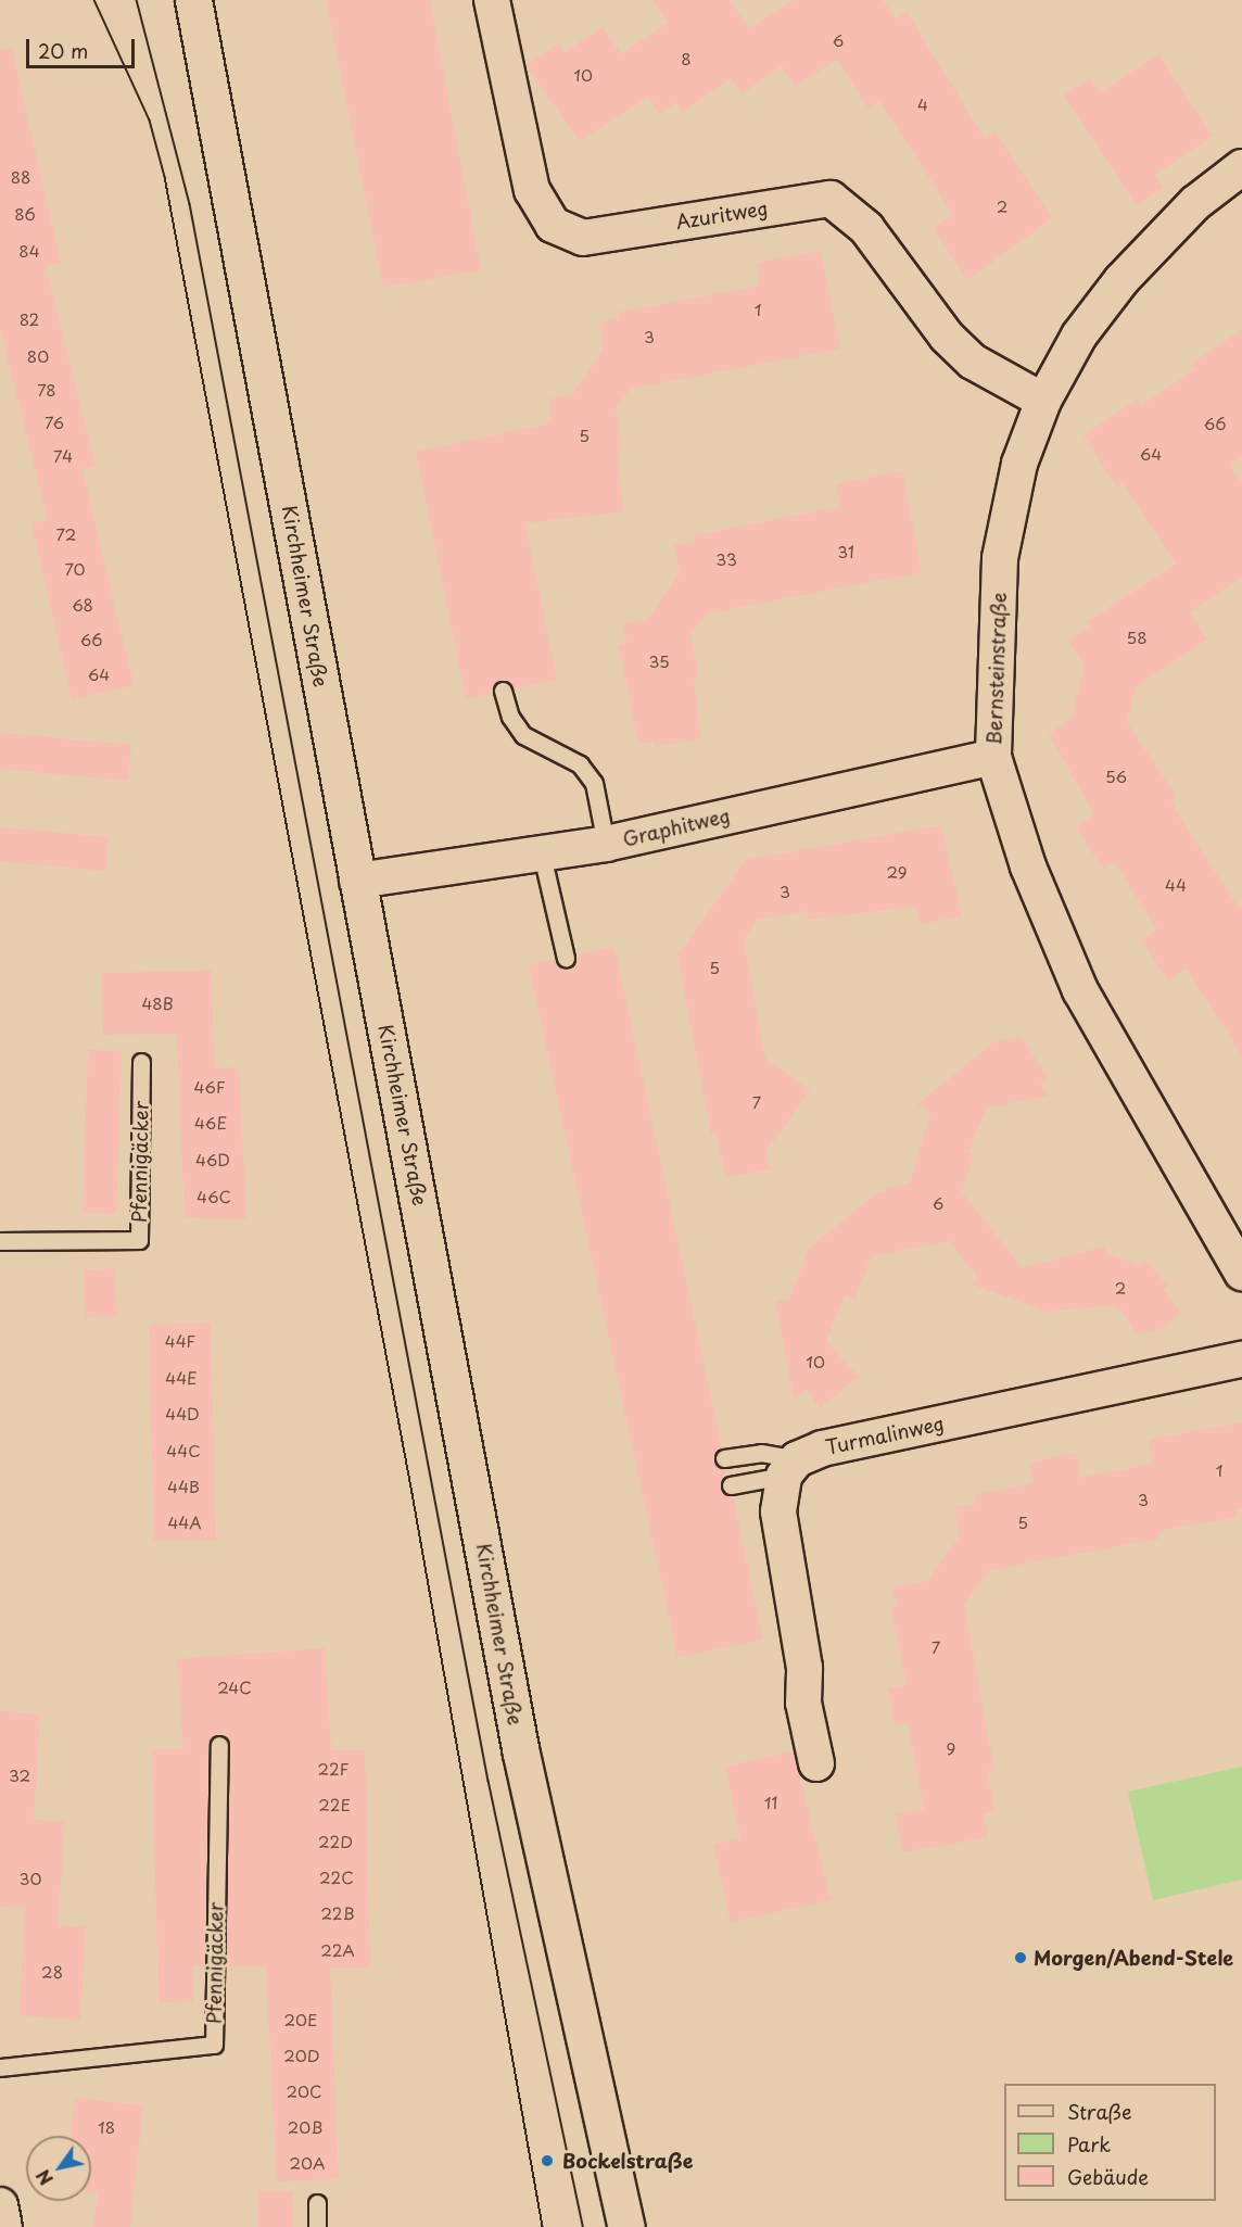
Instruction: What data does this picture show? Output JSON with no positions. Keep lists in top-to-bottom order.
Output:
{
  "streets": {
    "main road": ["Kirchheimer Straße"],
    "street": [
      "Azuritweg",
      "Bernsteinstraße",
      "Graphitweg",
      "Turmalinweg"
    ],
    "lane": ["Pfennigäcker"]
  },
  "crossings": [
    ["Azuritweg", "Bernsteinstraße"],
    ["Kirchheimer Straße", "Graphitweg"],
    ["Bernsteinstraße", "Graphitweg"]
  ],
  "places": ["Morgen/Abend-Stele", "Bockelstraße"],
  "house_numbers": [
    "6",
    "8",
    "10",
    "4",
    "88",
    "2",
    "86",
    "84",
    "1",
    "82",
    "3",
    "80",
    "78",
    "76",
    "66",
    "5",
    "64",
    "74",
    "72",
    "31",
    "33",
    "70",
    "68",
    "58",
    "66",
    "35",
    "64",
    "56",
    "29",
    "44",
    "3",
    "5",
    "48B",
    "46F",
    "7",
    "46E",
    "46D",
    "46C",
    "6",
    "2",
    "44F",
    "10",
    "44E",
    "44D",
    "44C",
    "1",
    "44B",
    "3",
    "44A",
    "5",
    "7",
    "24C",
    "9",
    "22F",
    "32",
    "11",
    "22E",
    "22D",
    "22C",
    "30",
    "22B",
    "22A",
    "28",
    "20E",
    "20D",
    "20C",
    "18",
    "20B",
    "20A"
  ],
  "legend": ["Straße", "Park", "Gebäude"],
  "scale_bar": "20 m",
  "north": "bottom left"
}
